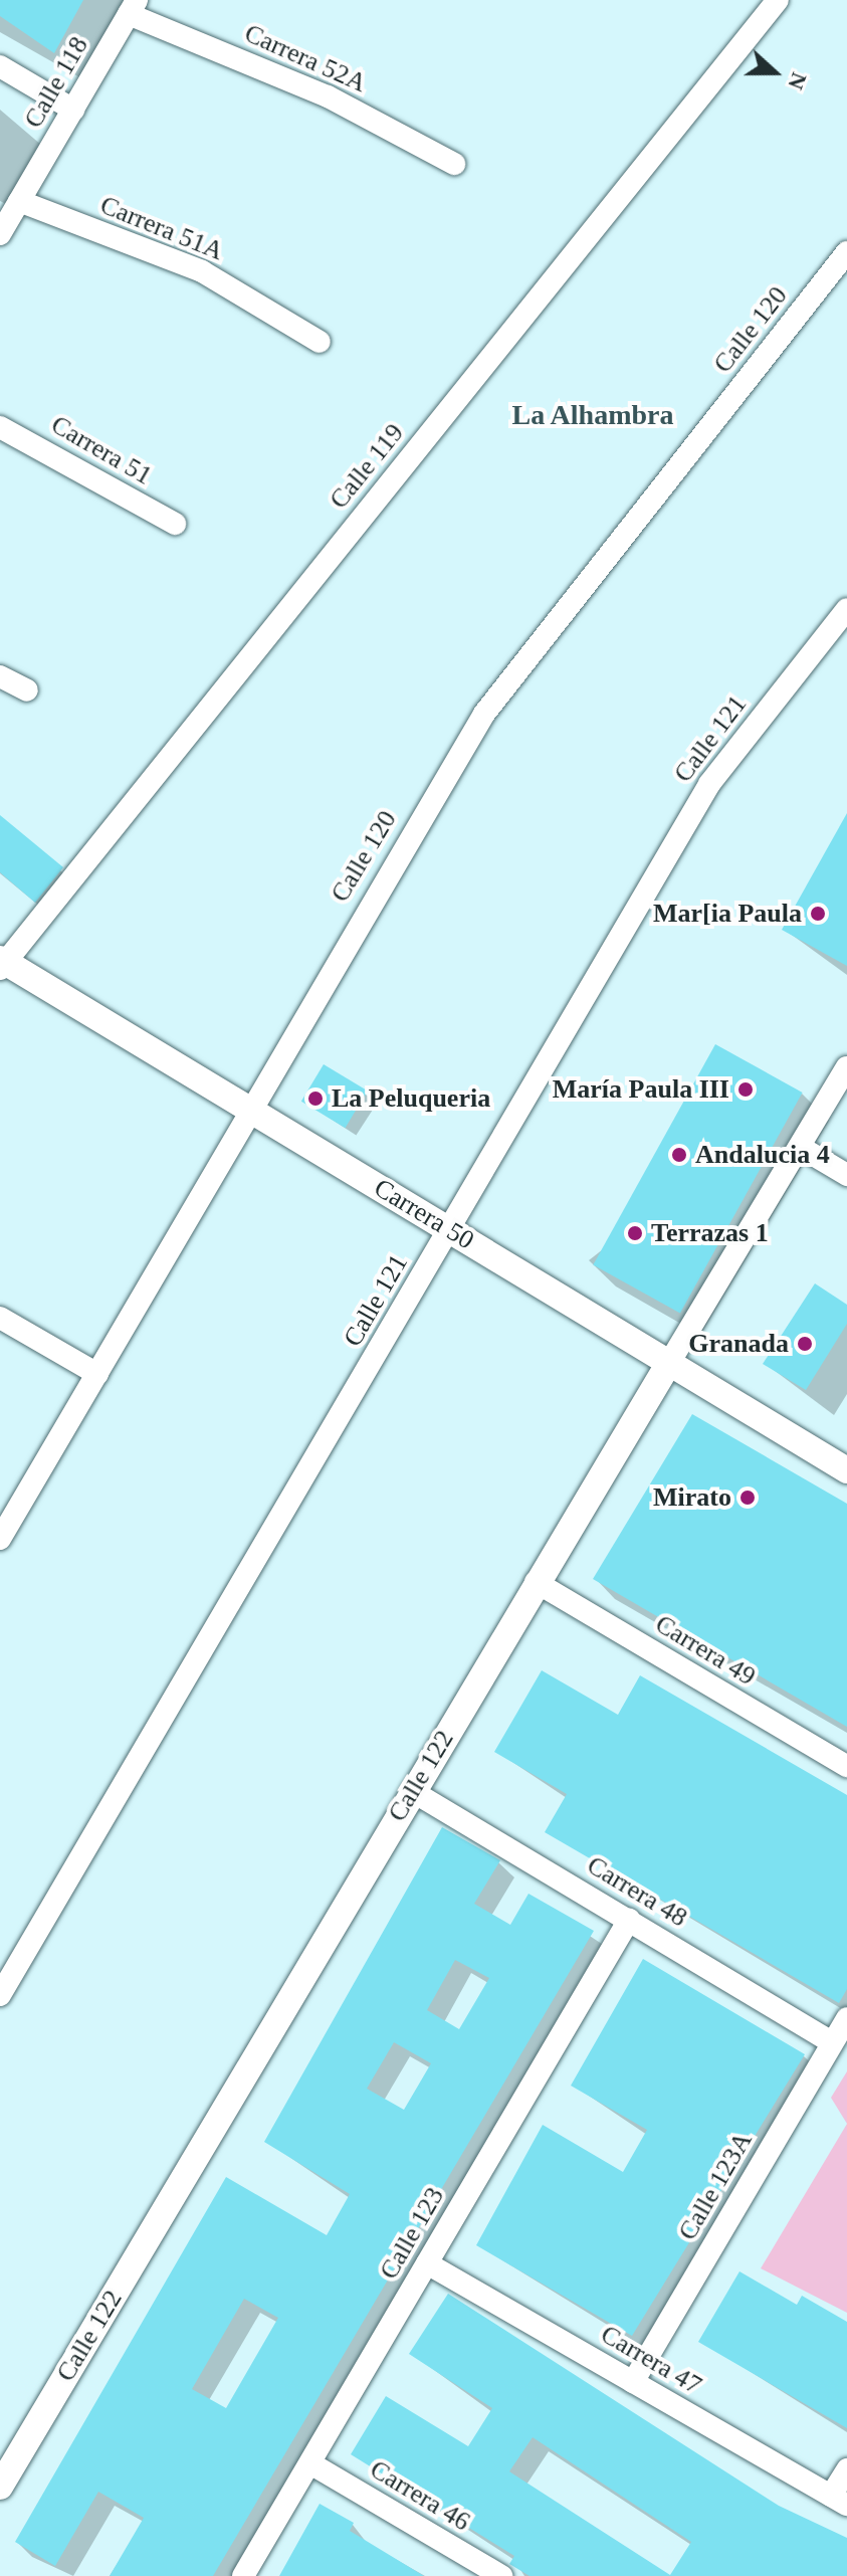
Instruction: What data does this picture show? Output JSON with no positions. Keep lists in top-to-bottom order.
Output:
{
  "streets": {
    "street": [
      "Carrera 52A",
      "Calle 118",
      "Carrera 51A",
      "Calle 120",
      "Carrera 51",
      "Calle 119",
      "Calle 121",
      "Carrera 50",
      "Carrera 49",
      "Calle 122",
      "Carrera 48",
      "Calle 123A",
      "Calle 123",
      "Carrera 47",
      "Carrera 46"
    ]
  },
  "crossings": [
    ["Carrera 52A", "Calle 118"],
    ["Calle 118", "Carrera 51A"],
    ["Calle 120", "Carrera 50"],
    ["Calle 119", "Carrera 50"],
    ["Calle 121", "Carrera 50"],
    ["Carrera 50", "Calle 122"],
    ["Carrera 49", "Calle 122"],
    ["Calle 122", "Carrera 48"],
    ["Carrera 48", "Calle 123A"],
    ["Carrera 48", "Calle 123"],
    ["Calle 123A", "Carrera 47"],
    ["Calle 123", "Carrera 47"],
    ["Calle 123", "Carrera 46"]
  ],
  "districts": ["La Alhambra"],
  "places": [
    "Mar[ia Paula",
    "María Paula III",
    "La Peluqueria",
    "Andalucia 4",
    "Terrazas 1",
    "Granada",
    "Mirato"
  ],
  "north": "right"
}
